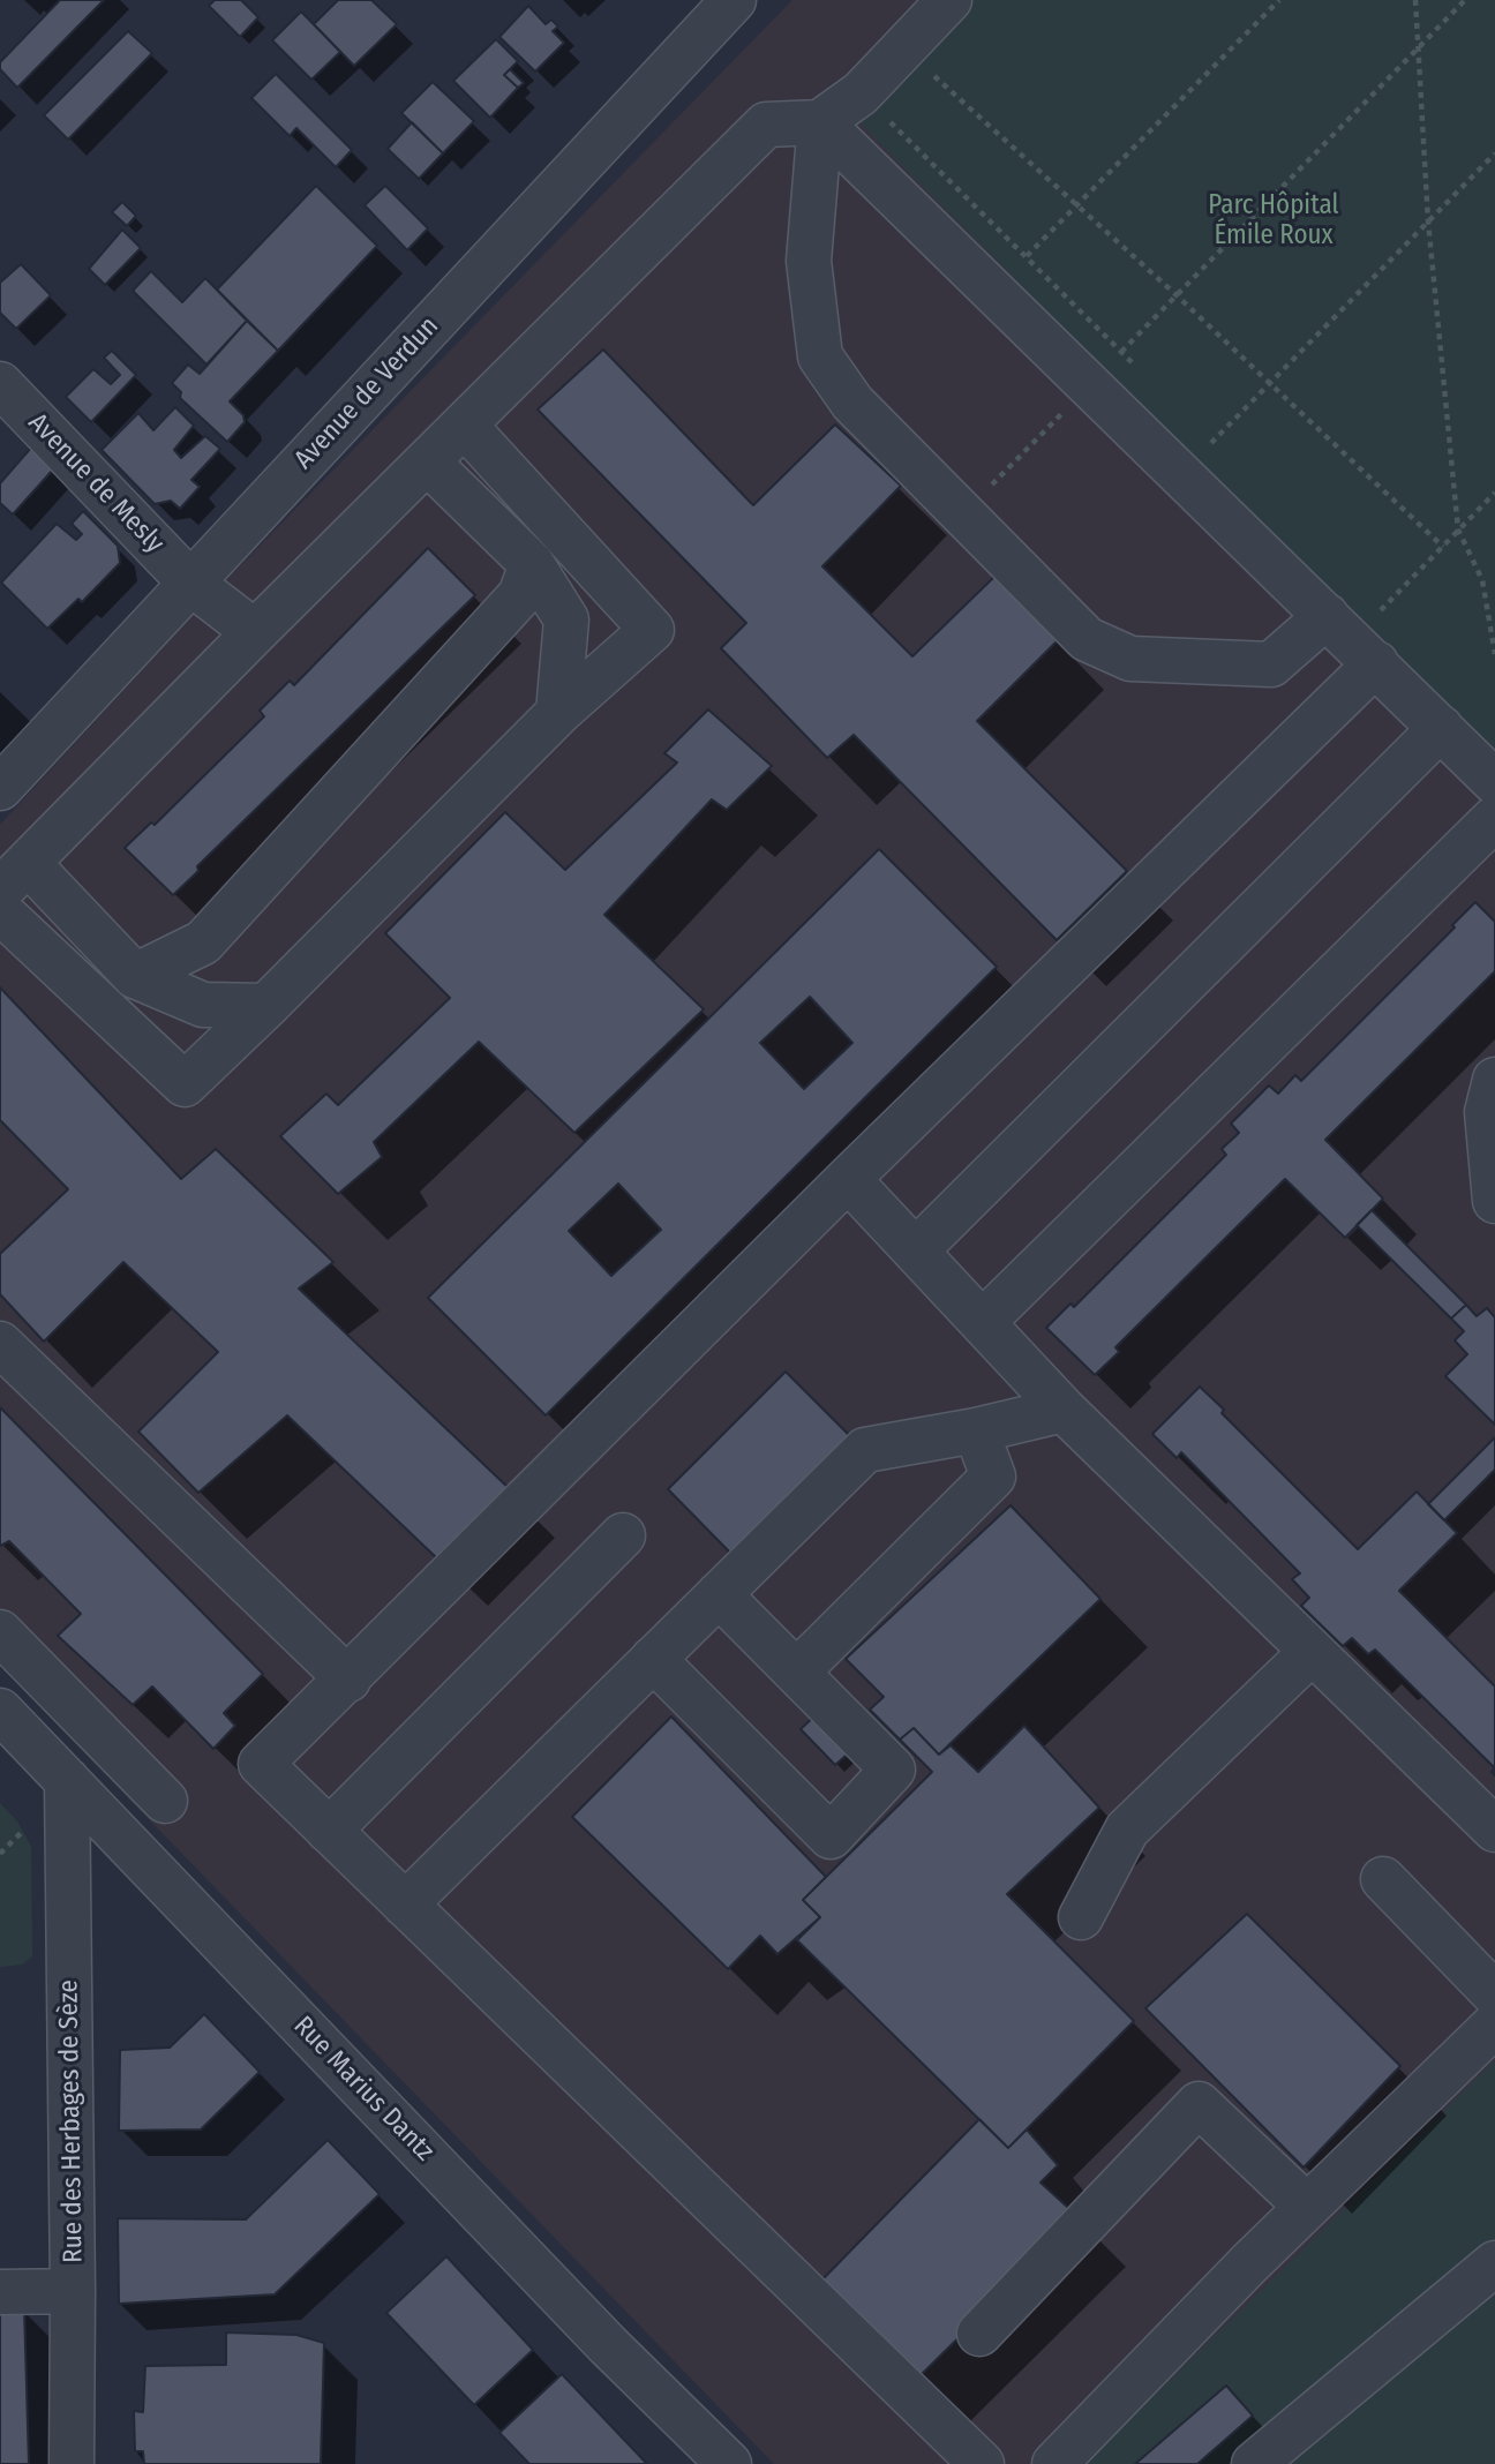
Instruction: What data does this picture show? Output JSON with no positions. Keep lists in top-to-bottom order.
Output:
{
  "streets": {
    "street": [
      "Avenue de Verdun",
      "Avenue de Mesly",
      "Rue Marius Dantz",
      "Rue des Herbages de Sèze"
    ]
  },
  "crossings": [
    ["Avenue de Verdun", "Avenue de Mesly"],
    ["Rue Marius Dantz", "Rue des Herbages de Sèze"]
  ],
  "parks": ["Parc Hôpital Émile Roux"]
}
